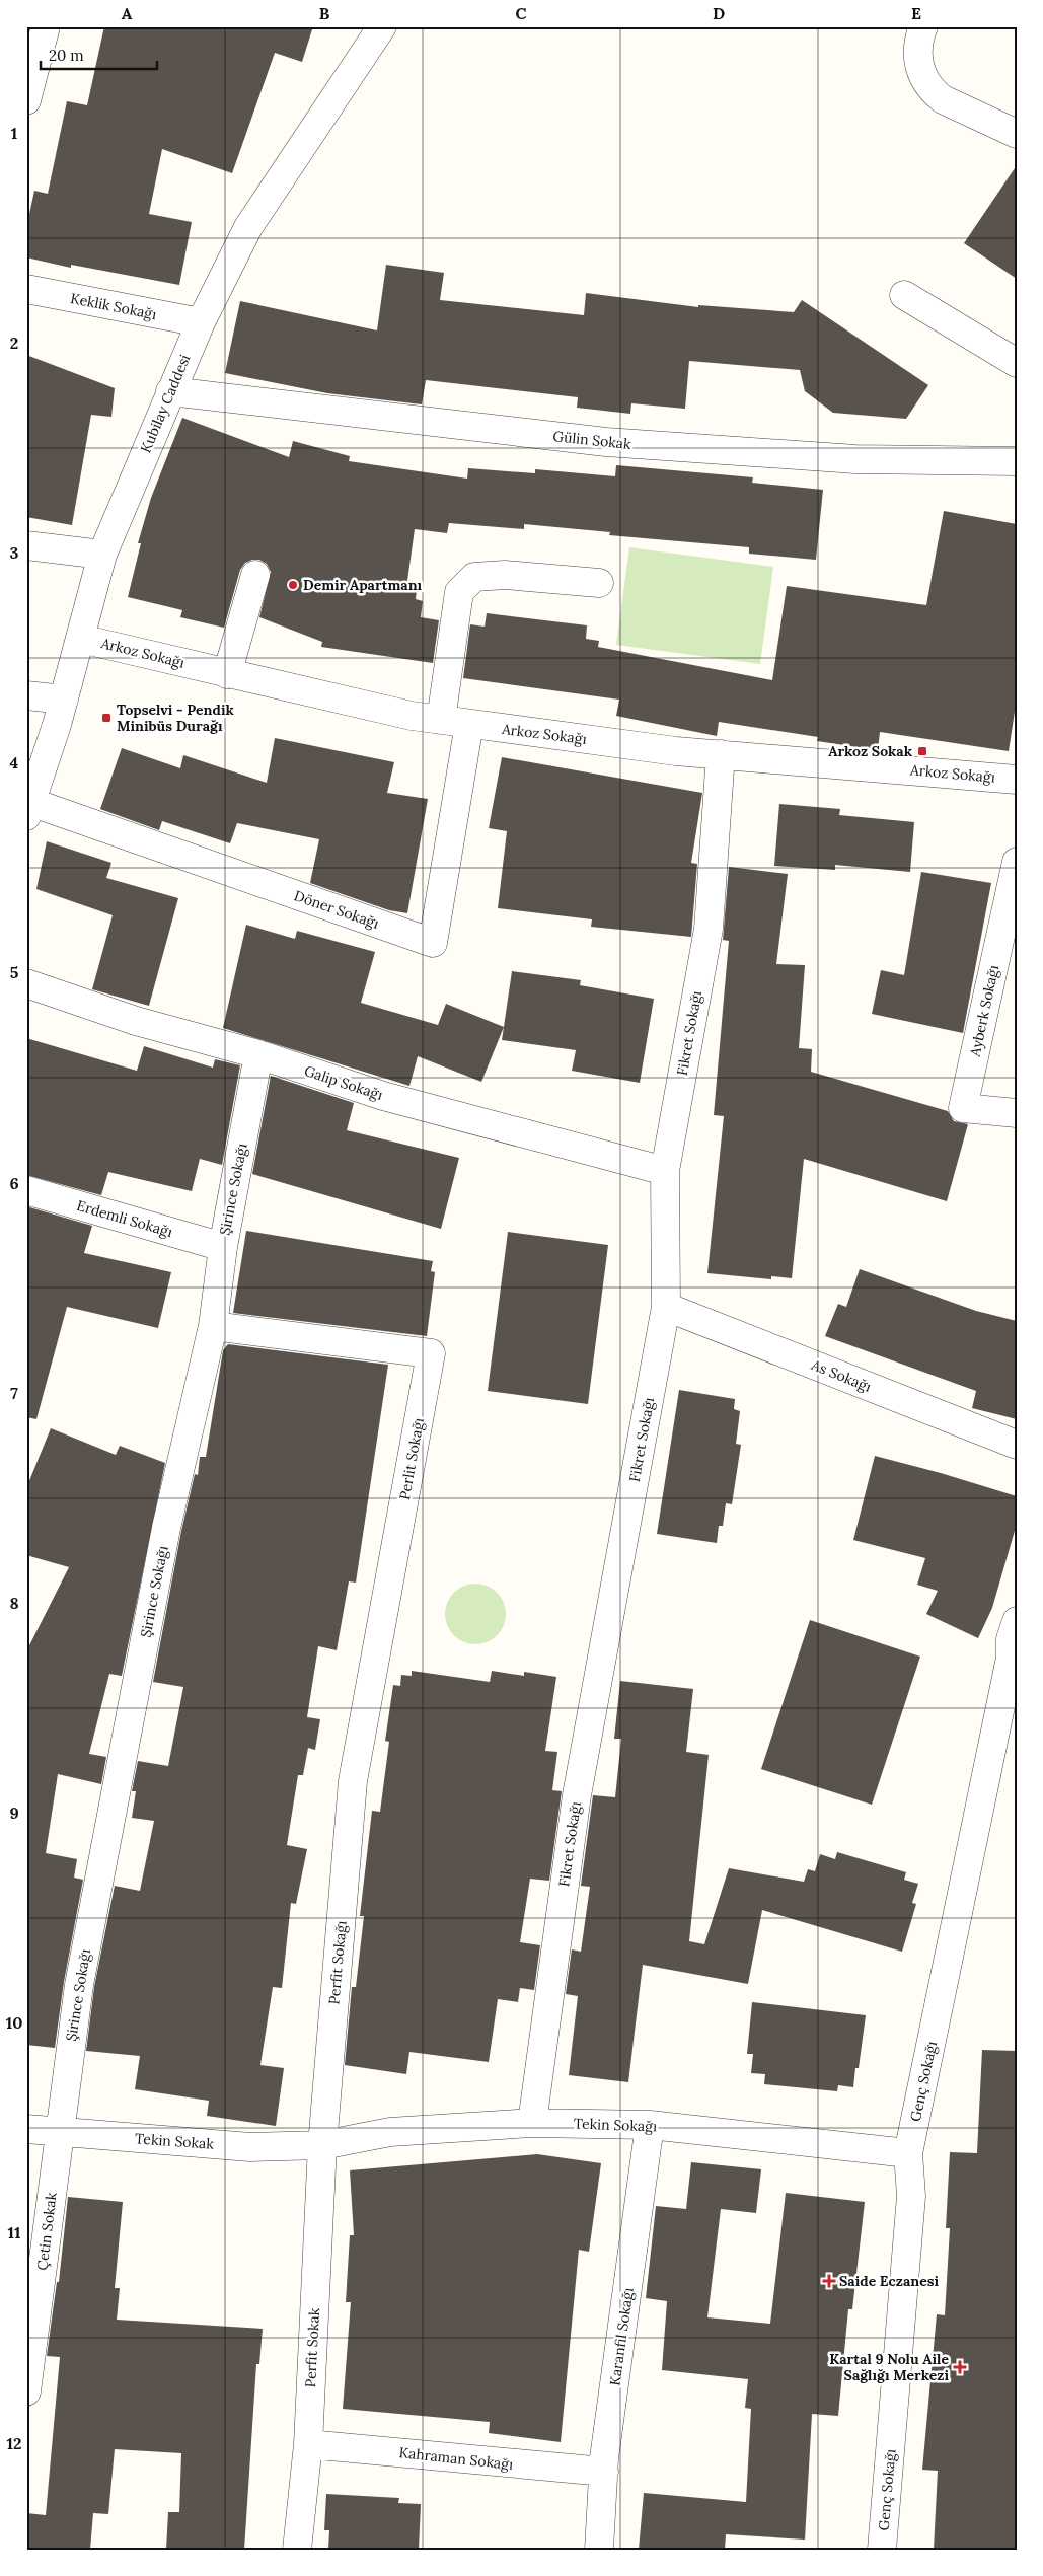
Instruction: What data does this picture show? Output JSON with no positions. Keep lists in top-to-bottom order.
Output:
{
  "streets": {
    "street": [
      "Keklik Sokağı",
      "Kubilay Caddesi",
      "Gülin Sokak",
      "Arkoz Sokağı",
      "Döner Sokağı",
      "Ayberk Sokağı",
      "Fikret Sokağı",
      "Galip Sokağı",
      "Şirince Sokağı",
      "Erdemli Sokağı",
      "As Sokağı",
      "Perlit Sokağı",
      "Perfit Sokağı",
      "Genç Sokağı",
      "Tekin Sokağı",
      "Tekin Sokak",
      "Çetin Sokak",
      "Karanfil Sokağı",
      "Perfit Sokak",
      "Kahraman Sokağı"
    ]
  },
  "crossings": [
    ["Keklik Sokağı", "Kubilay Caddesi"],
    ["Kubilay Caddesi", "Gülin Sokak"],
    ["Kubilay Caddesi", "Arkoz Sokağı"],
    ["Kubilay Caddesi", "Döner Sokağı"],
    ["Arkoz Sokağı", "Döner Sokağı"],
    ["Arkoz Sokağı", "Fikret Sokağı"],
    ["Fikret Sokağı", "Galip Sokağı"],
    ["Fikret Sokağı", "As Sokağı"],
    ["Fikret Sokağı", "Tekin Sokağı"],
    ["Galip Sokağı", "Şirince Sokağı"],
    ["Şirince Sokağı", "Erdemli Sokağı"],
    ["Şirince Sokağı", "Perlit Sokağı"],
    ["Şirince Sokağı", "Tekin Sokak"],
    ["Şirince Sokağı", "Çetin Sokak"],
    ["Perlit Sokağı", "Perfit Sokağı"],
    ["Perfit Sokağı", "Tekin Sokağı"],
    ["Perfit Sokağı", "Tekin Sokak"],
    ["Perfit Sokağı", "Perfit Sokak"],
    ["Genç Sokağı", "Tekin Sokağı"],
    ["Tekin Sokağı", "Tekin Sokak"],
    ["Tekin Sokağı", "Karanfil Sokağı"],
    ["Tekin Sokağı", "Perfit Sokak"],
    ["Tekin Sokak", "Çetin Sokak"],
    ["Tekin Sokak", "Perfit Sokak"],
    ["Karanfil Sokağı", "Kahraman Sokağı"],
    ["Perfit Sokak", "Kahraman Sokağı"]
  ],
  "places": {
    "other": ["Demir Apartmanı"],
    "transit": ["Topselvi - Pendik Minibüs Durağı", "Arkoz Sokak"],
    "health": ["Saide Eczanesi", "Kartal 9 Nolu Aile Sağlığı Merkezi"]
  },
  "scale_bar": "20 m",
  "grid": {
    "columns": [
      "A",
      "B",
      "C",
      "D",
      "E"
    ],
    "rows": [
      "1",
      "2",
      "3",
      "4",
      "5",
      "6",
      "7",
      "8",
      "9",
      "10",
      "11",
      "12"
    ]
  }
}
